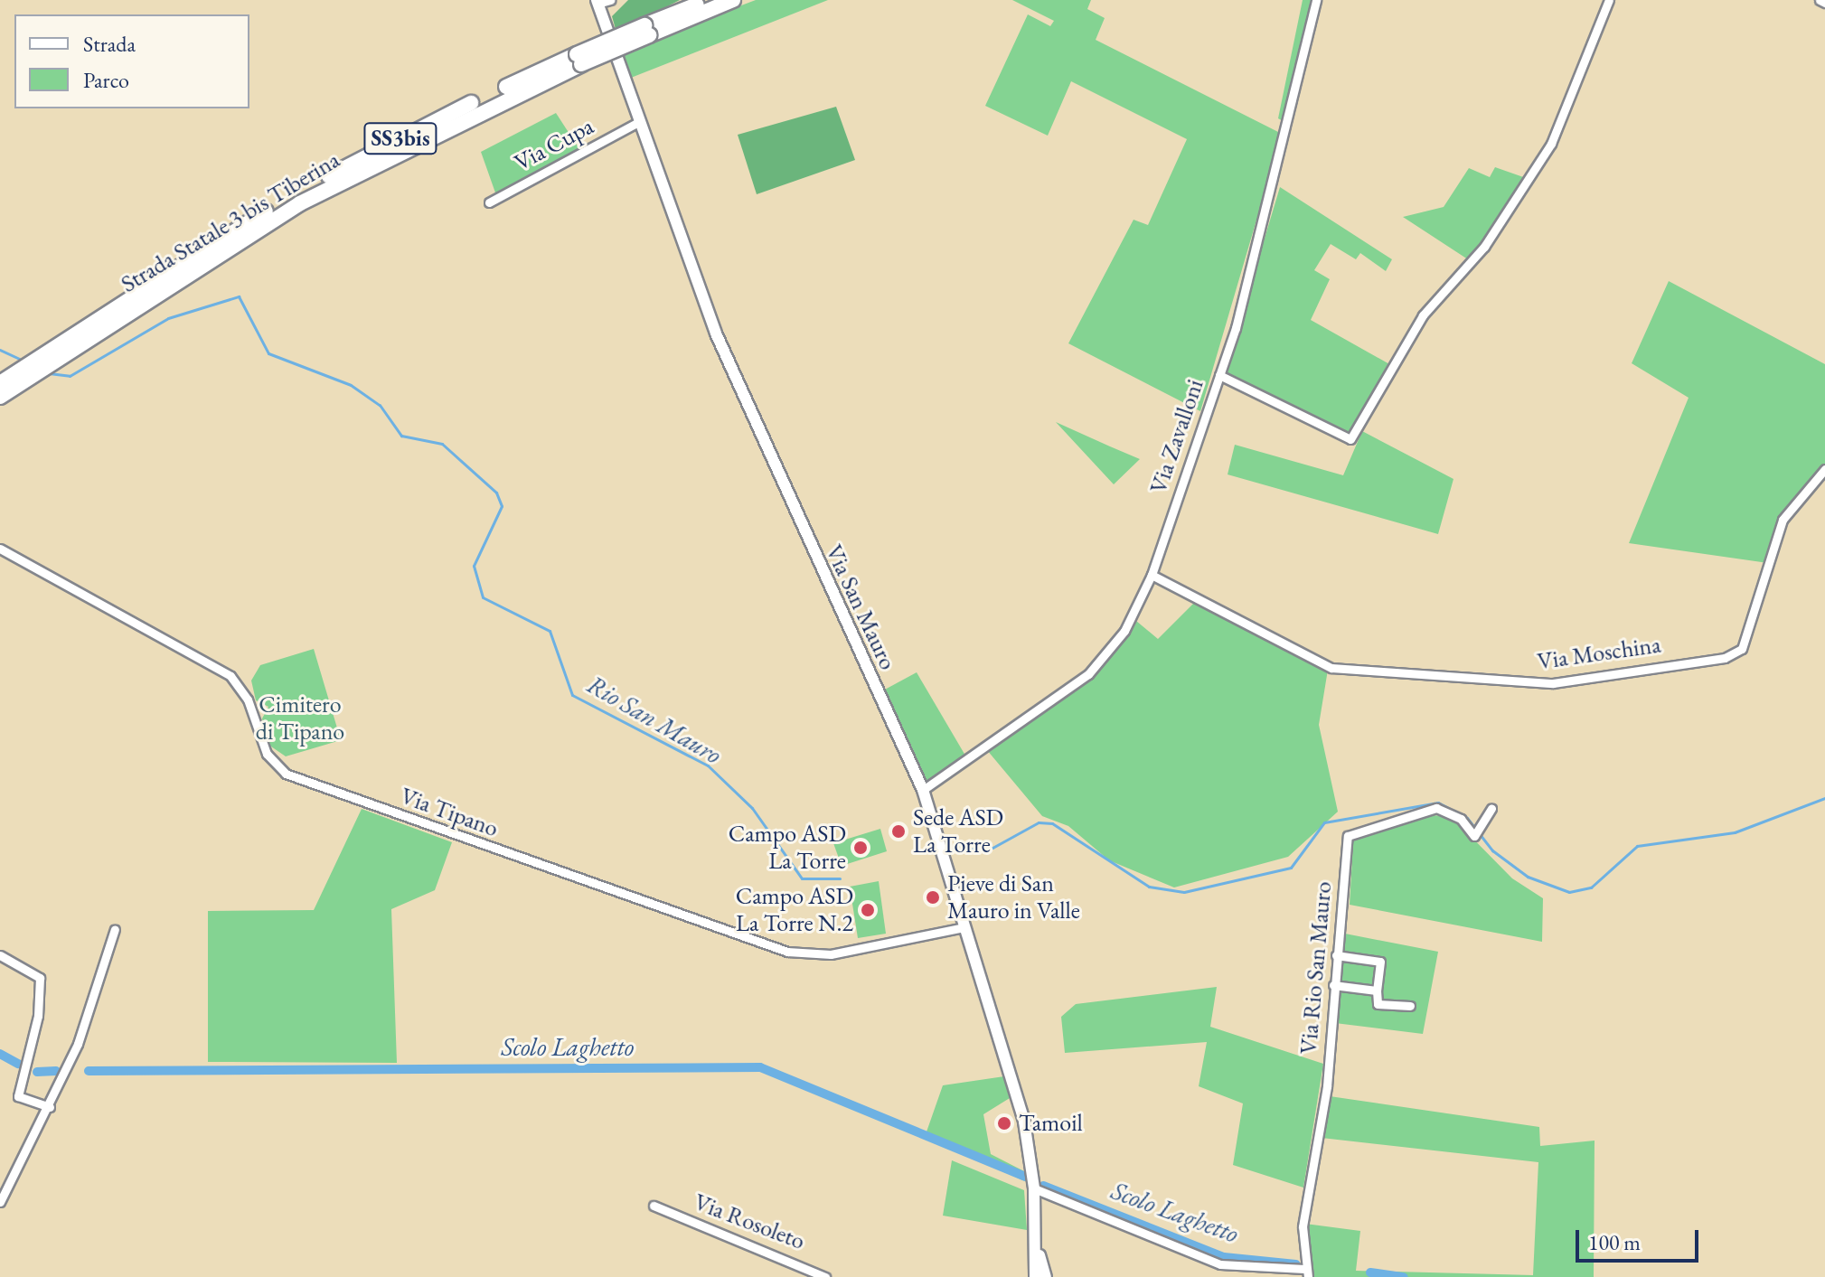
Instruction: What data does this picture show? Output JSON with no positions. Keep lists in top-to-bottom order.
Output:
{
  "streets": {
    "highway": ["SS3bis", "Strada Statale 3 bis Tiberina"],
    "main road": ["Via San Mauro"],
    "street": [
      "Via Cupa",
      "Via Zavalloni",
      "Via Moschina",
      "Via Tipano",
      "Via Rio San Mauro",
      "Via Rosoleto"
    ]
  },
  "crossings": [
    ["Via Cupa", "Via San Mauro"],
    ["Via Zavalloni", "Via San Mauro"],
    ["Via Zavalloni", "Via Moschina"],
    ["Via San Mauro", "Via Tipano"]
  ],
  "water": ["Rio San Mauro", "Scolo Laghetto"],
  "parks": ["Cimitero di Tipano"],
  "places": [
    "Sede ASD La Torre",
    "Campo ASD La Torre",
    "Pieve di San Mauro in Valle",
    "Campo ASD La Torre N.2",
    "Tamoil"
  ],
  "legend": ["Strada", "Parco"],
  "scale_bar": "100 m"
}
